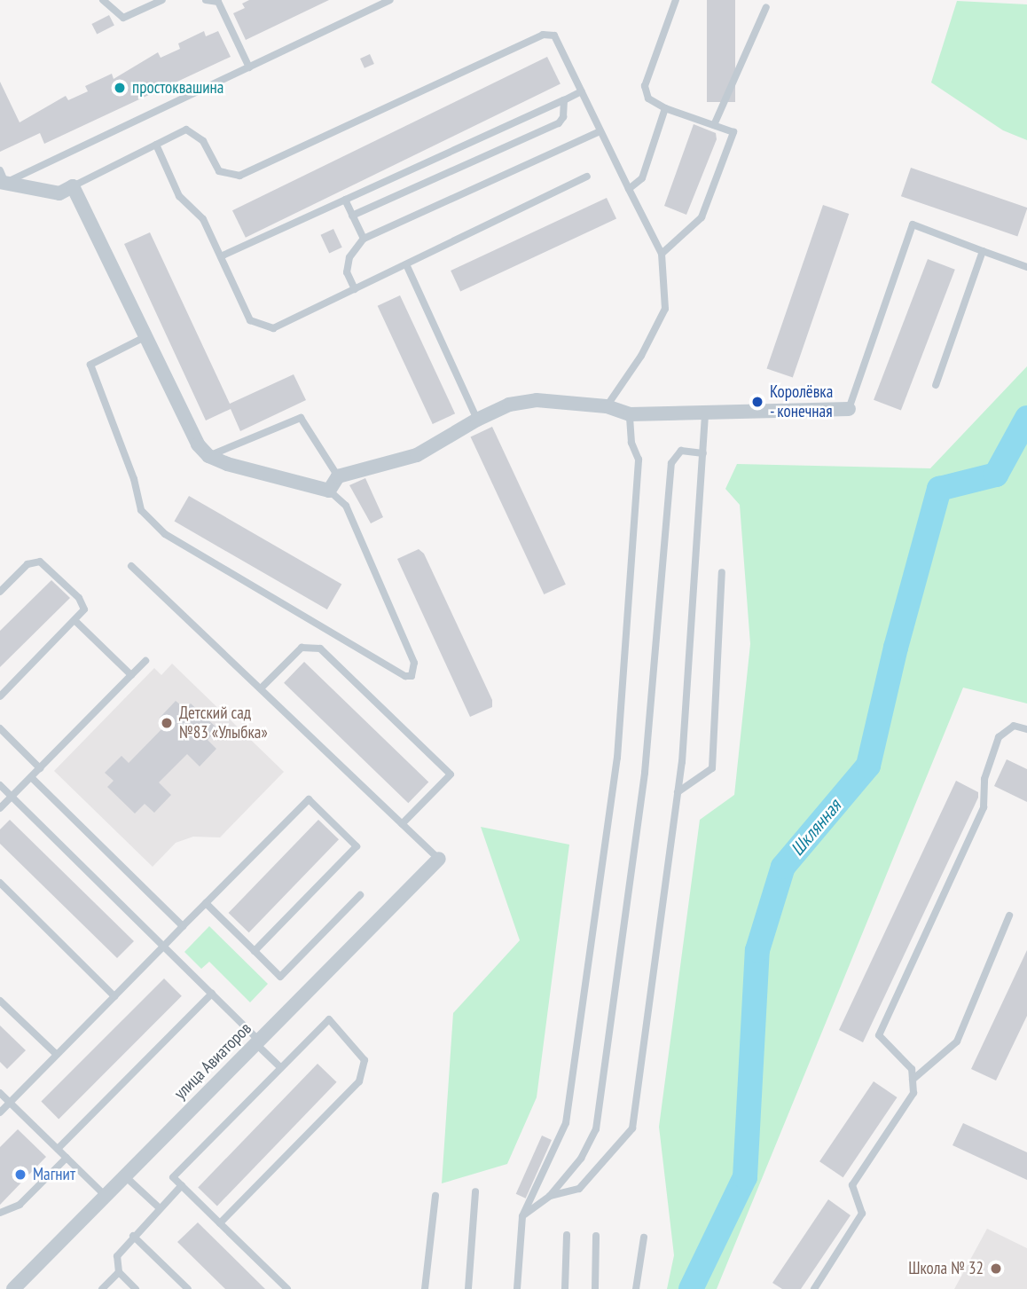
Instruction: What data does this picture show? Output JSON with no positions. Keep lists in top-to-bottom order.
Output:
{
  "streets": {
    "street": ["улица Авиаторов"]
  },
  "water": ["Шклянная"],
  "places": [
    "простоквашина",
    "Королёвка - конечная",
    "Детский сад №83 «Улыбка»",
    "Магнит",
    "Школа № 32"
  ]
}
